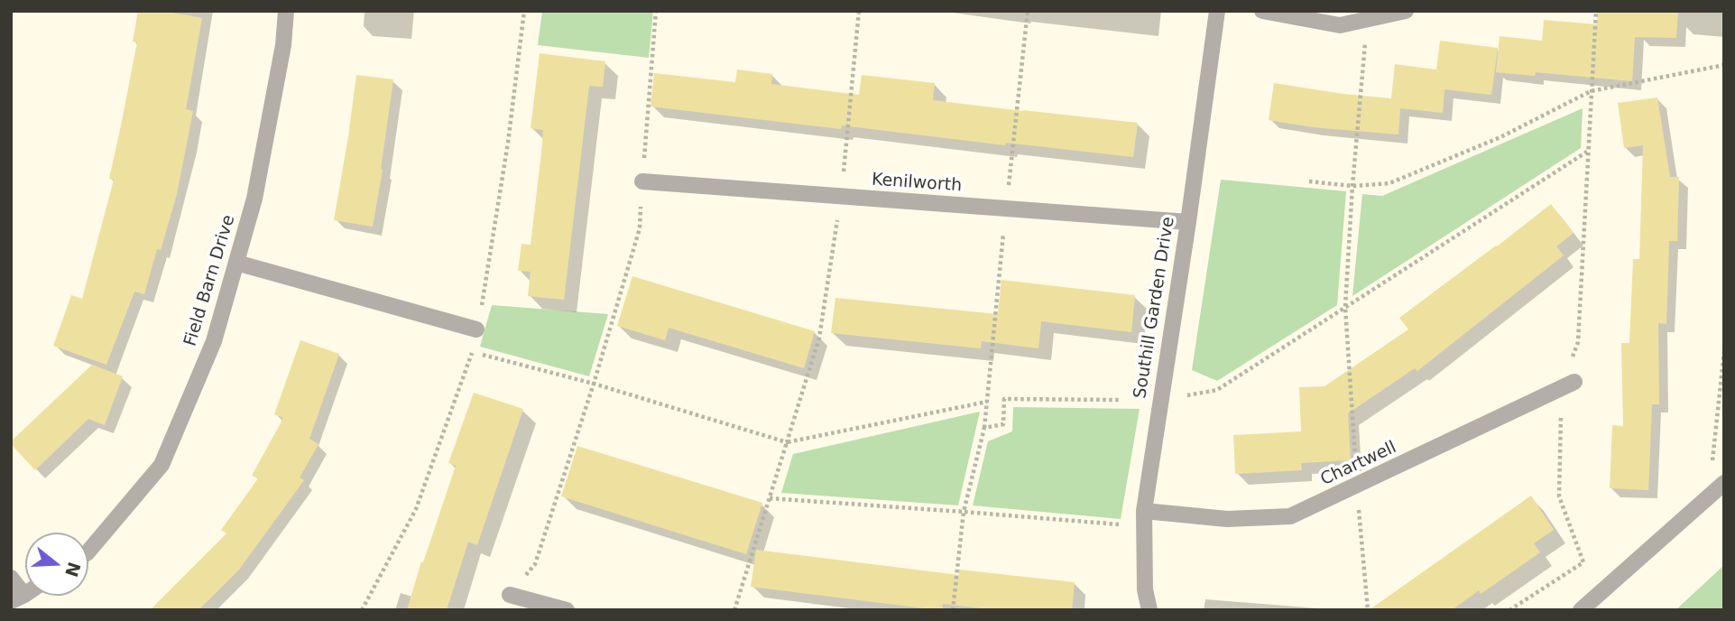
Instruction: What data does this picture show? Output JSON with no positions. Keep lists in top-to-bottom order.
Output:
{
  "streets": {
    "street": [
      "Kenilworth",
      "Field Barn Drive",
      "Southill Garden Drive",
      "Chartwell"
    ]
  },
  "crossings": [
    ["Kenilworth", "Southill Garden Drive"],
    ["Southill Garden Drive", "Chartwell"]
  ],
  "north": "right"
}
